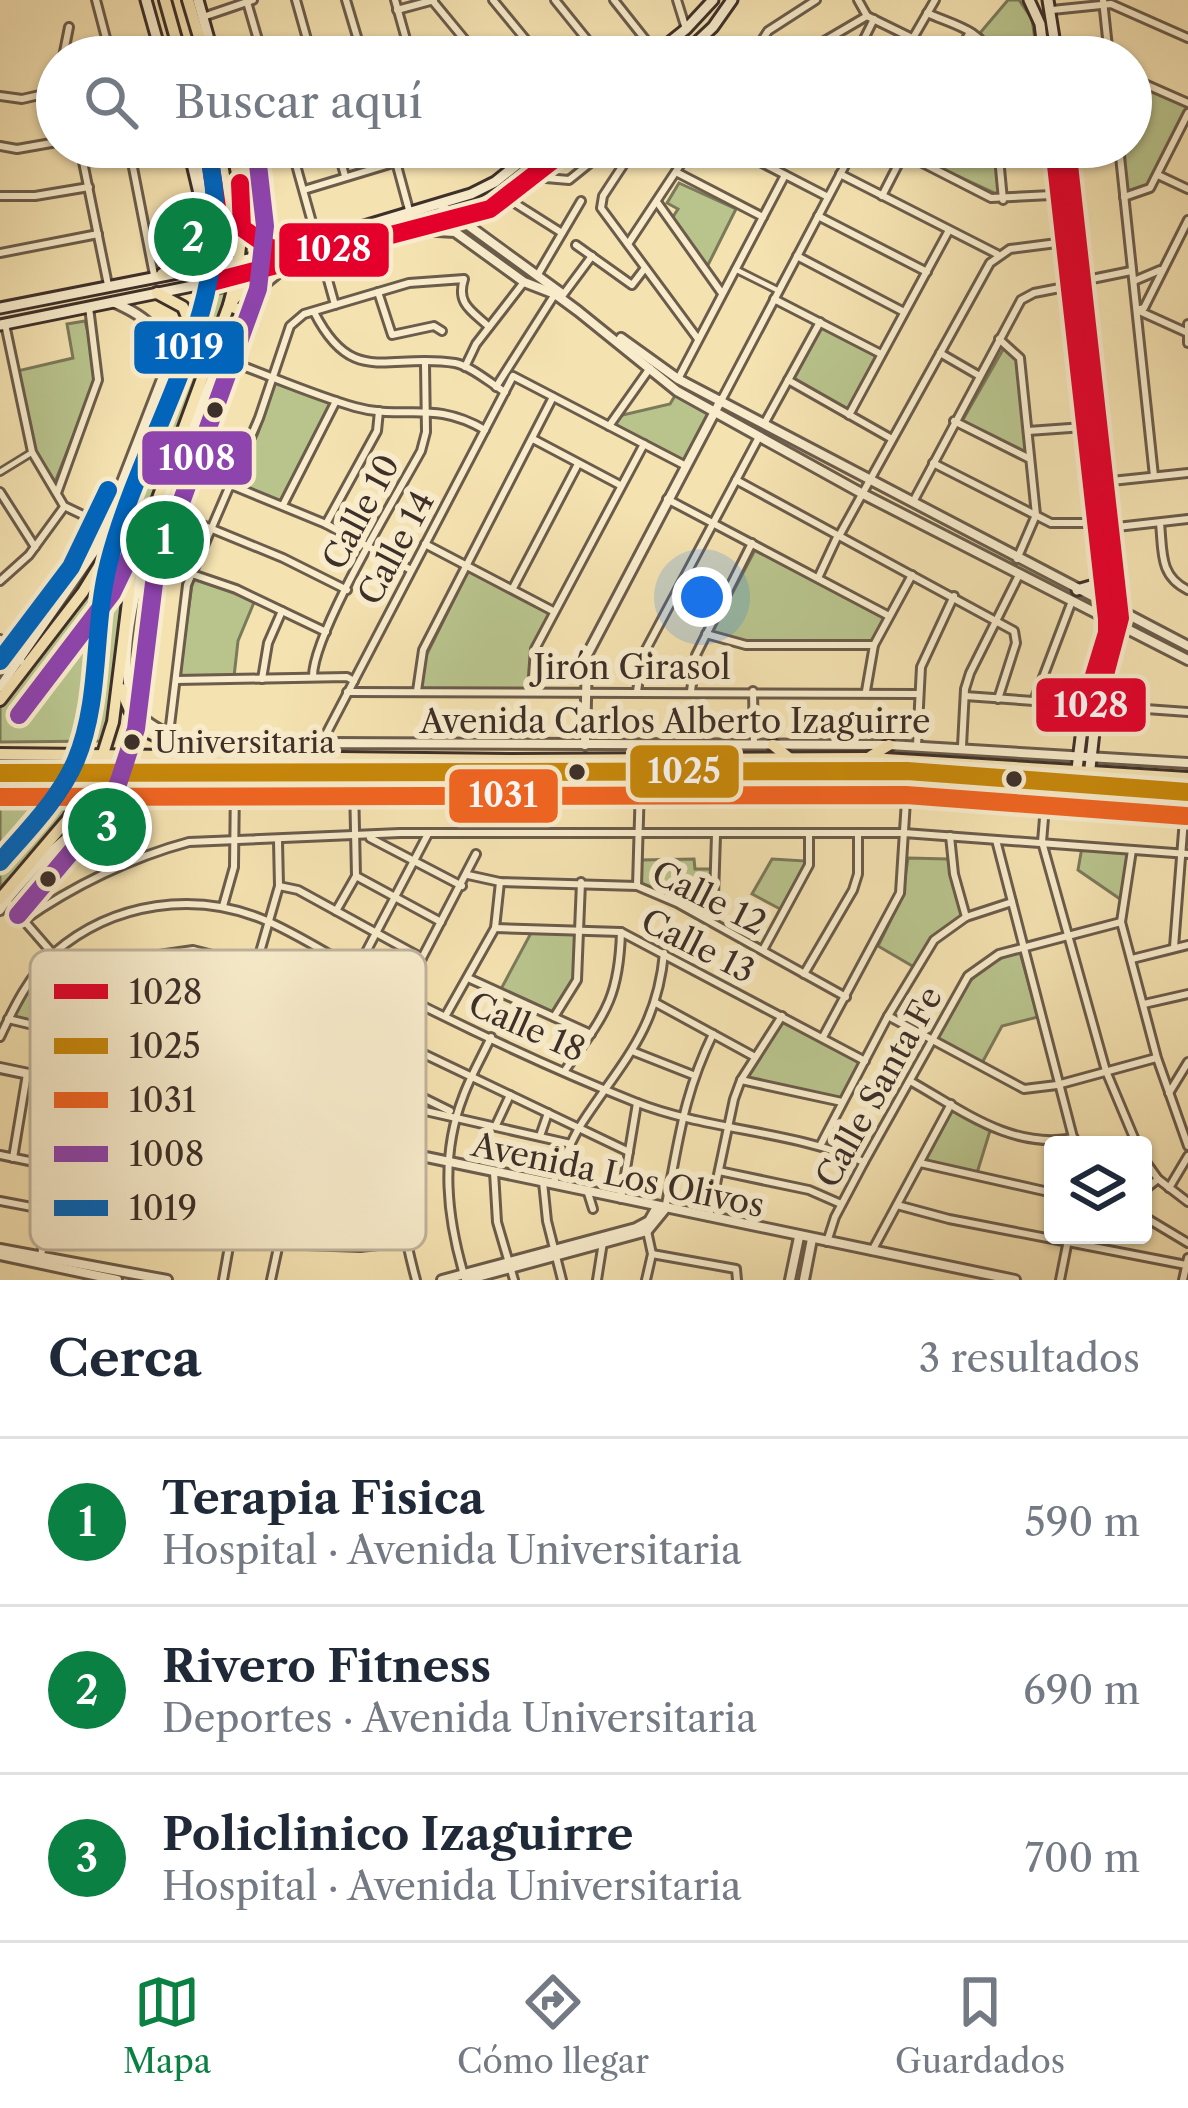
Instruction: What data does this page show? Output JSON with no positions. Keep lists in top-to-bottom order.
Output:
{
  "streets": {
    "street": [
      "Calle 10",
      "Calle 14",
      "Jirón Girasol",
      "Avenida Carlos Alberto Izaguirre",
      "Calle 12",
      "Calle 13",
      "Calle 18",
      "Calle Santa Fe",
      "Avenida Los Olivos"
    ]
  },
  "crossings": [
    ["Calle 14", "Jirón Girasol"],
    ["Calle 14", "Avenida Carlos Alberto Izaguirre"],
    ["Calle 18", "Calle Santa Fe"],
    ["Calle Santa Fe", "Avenida Los Olivos"]
  ],
  "places": ["Universitaria"],
  "lines": [
    "transit line 1028",
    "transit line 1008",
    "transit line 1019",
    "transit line 1025",
    "transit line 1031"
  ],
  "legend": [
    "1028",
    "1025",
    "1031",
    "1008",
    "1019"
  ],
  "page": {
    "search": "Buscar aquí",
    "pins": ["2", "1", "3"],
    "heading": ["Cerca", "3 resultados"],
    "list": [
      {
        "mark": "1",
        "name": "Terapia Fisica",
        "note": "Hospital · Avenida Universitaria",
        "value": "590 m"
      },
      {
        "mark": "2",
        "name": "Rivero Fitness",
        "note": "Deportes · Avenida Universitaria",
        "value": "690 m"
      },
      {
        "mark": "3",
        "name": "Policlinico Izaguirre",
        "note": "Hospital · Avenida Universitaria",
        "value": "700 m"
      }
    ],
    "nav": ["Mapa", "Cómo llegar", "Guardados"]
  }
}
